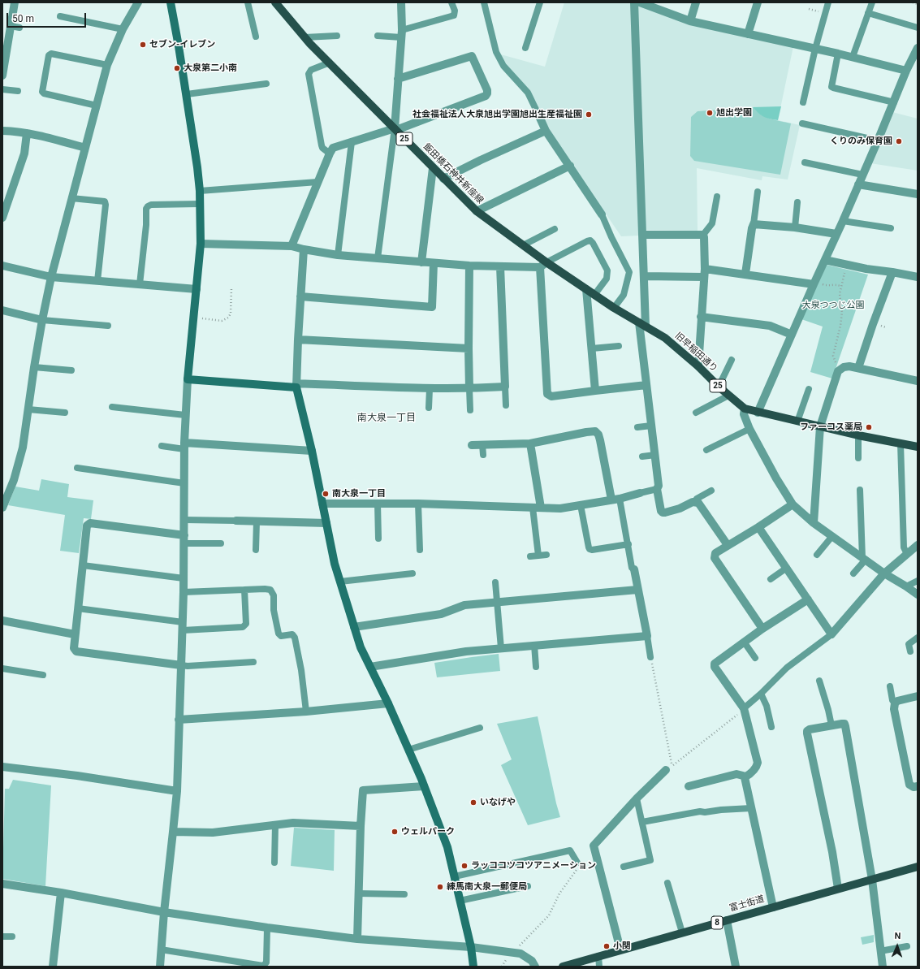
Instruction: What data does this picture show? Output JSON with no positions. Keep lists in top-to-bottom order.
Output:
{
  "streets": {
    "main road": [
      "25",
      "飯田橋石神井新座線",
      "旧早稲田通り",
      "富士街道",
      "8"
    ]
  },
  "crossings": [
    ["飯田橋石神井新座線", "旧早稲田通り"]
  ],
  "districts": ["南大泉一丁目"],
  "parks": ["大泉つつじ公園"],
  "places": [
    "セブン-イレブン",
    "大泉第二小南",
    "旭出学園",
    "社会福祉法人大泉旭出学園旭出生産福祉園",
    "くりのみ保育園",
    "ファーコス薬局",
    "南大泉一丁目",
    "いなげや",
    "ウェルパーク",
    "ラッココツコツアニメーション",
    "練馬南大泉一郵便局",
    "小関"
  ],
  "scale_bar": "50 m",
  "north": "top"
}
